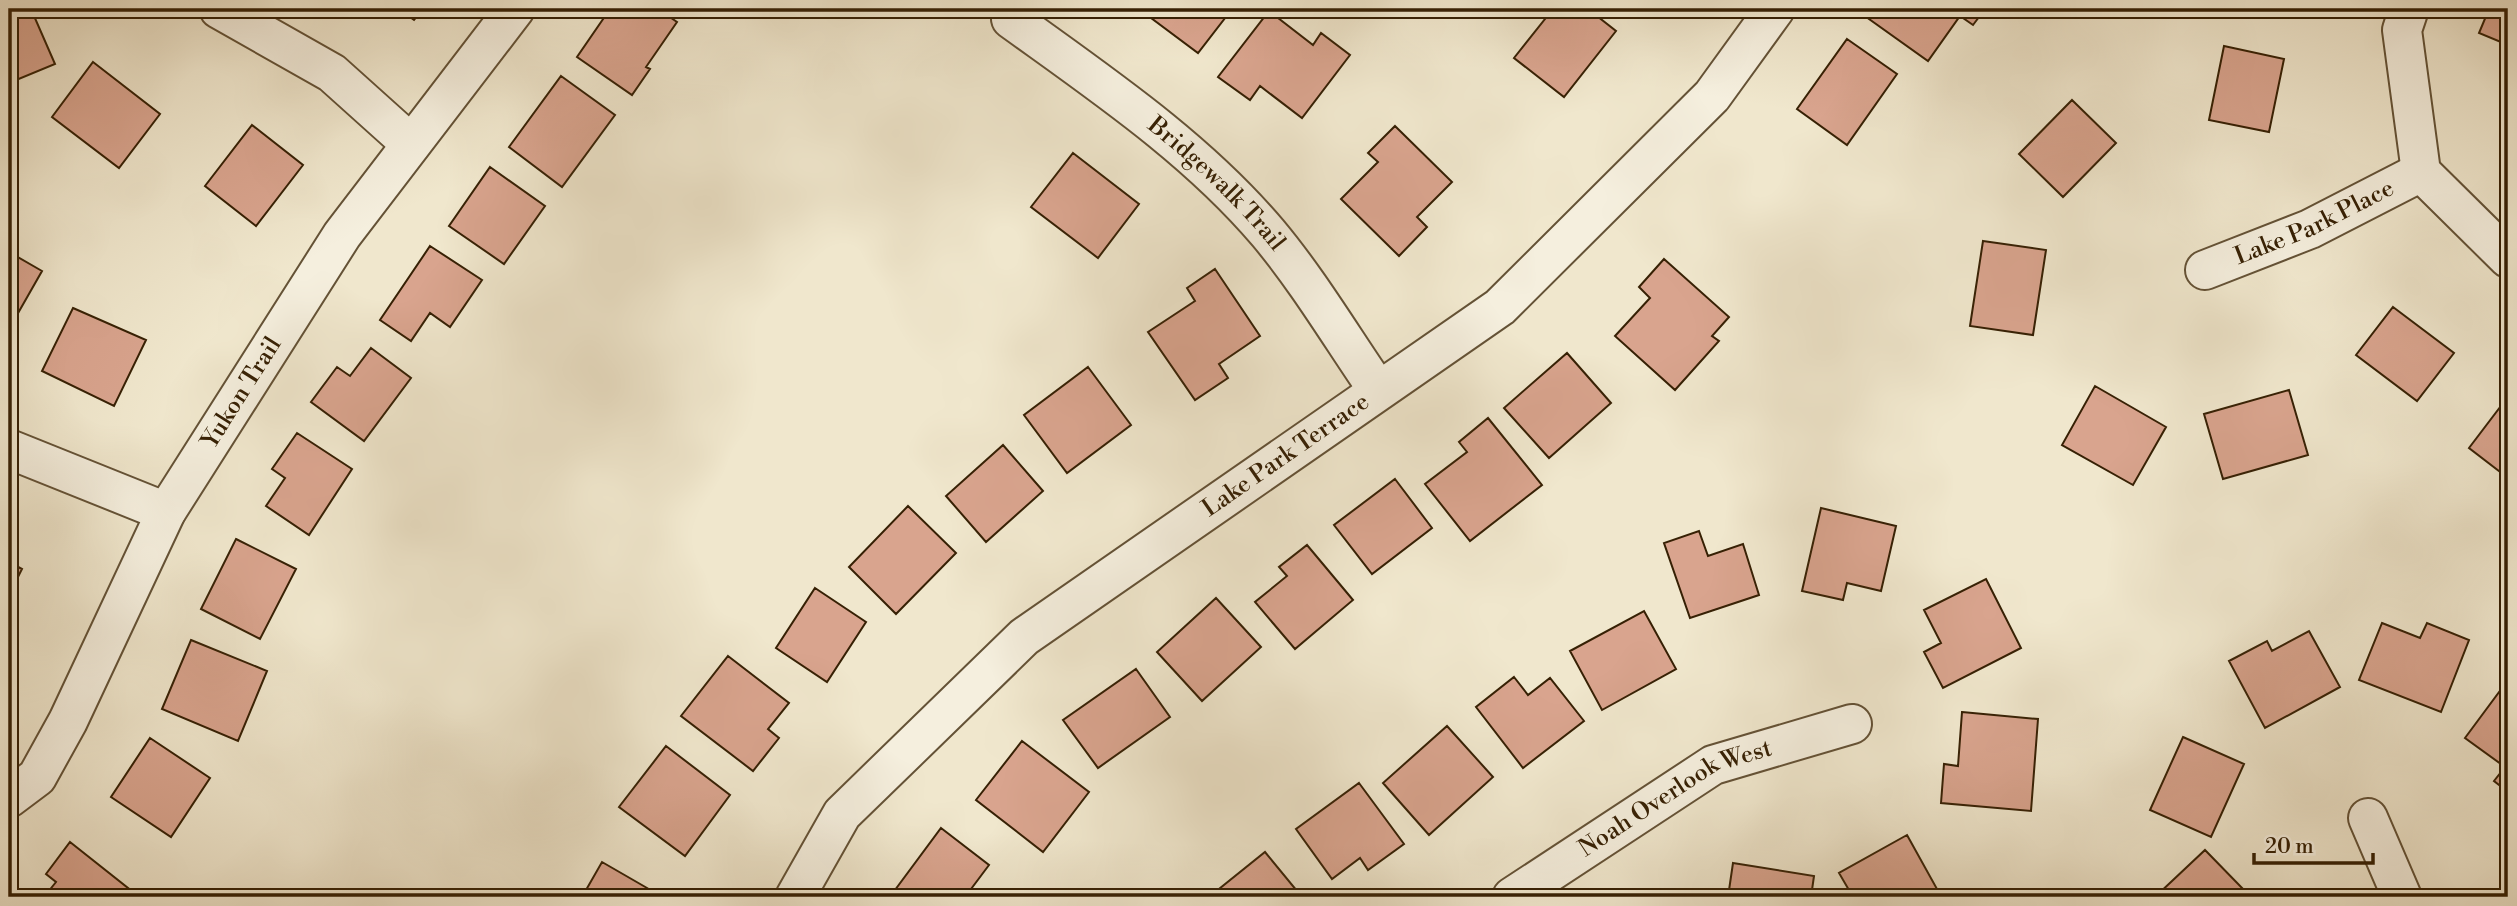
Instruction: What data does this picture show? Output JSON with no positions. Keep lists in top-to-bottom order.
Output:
{
  "streets": {
    "street": [
      "Bridgewalk Trail",
      "Lake Park Place",
      "Yukon Trail",
      "Lake Park Terrace",
      "Noah Overlook West"
    ]
  },
  "crossings": [
    ["Bridgewalk Trail", "Lake Park Terrace"]
  ],
  "scale_bar": "20 m"
}
